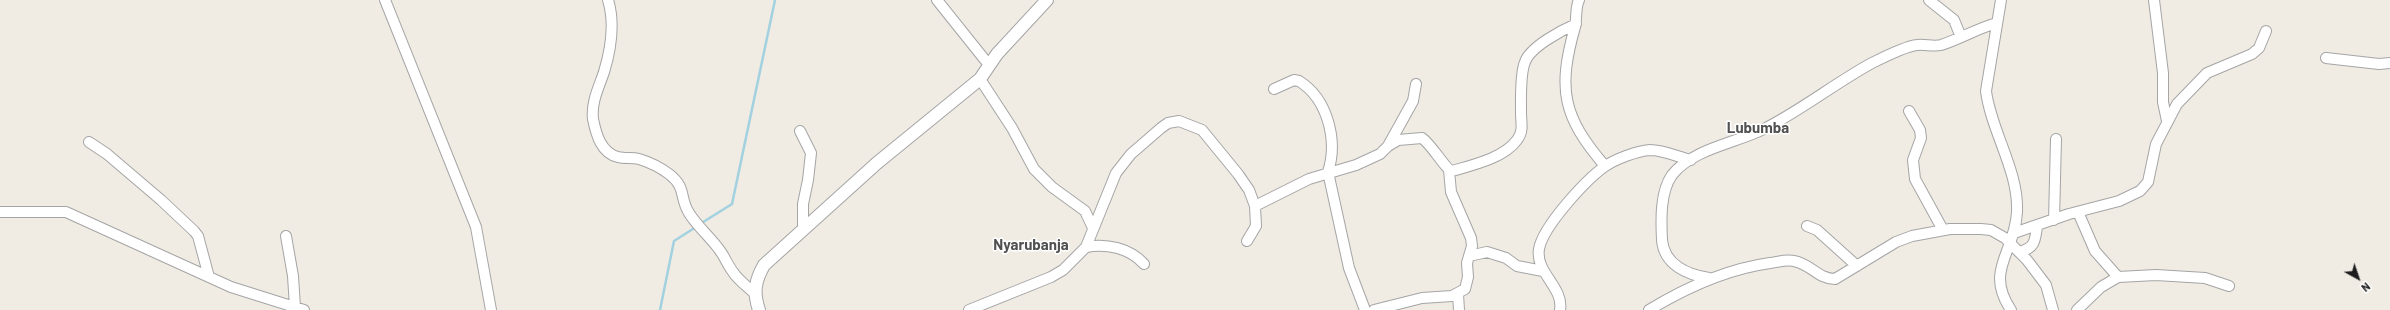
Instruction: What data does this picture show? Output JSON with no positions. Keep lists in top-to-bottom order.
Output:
{
  "districts": ["Lubumba", "Nyarubanja"],
  "north": "bottom right"
}
